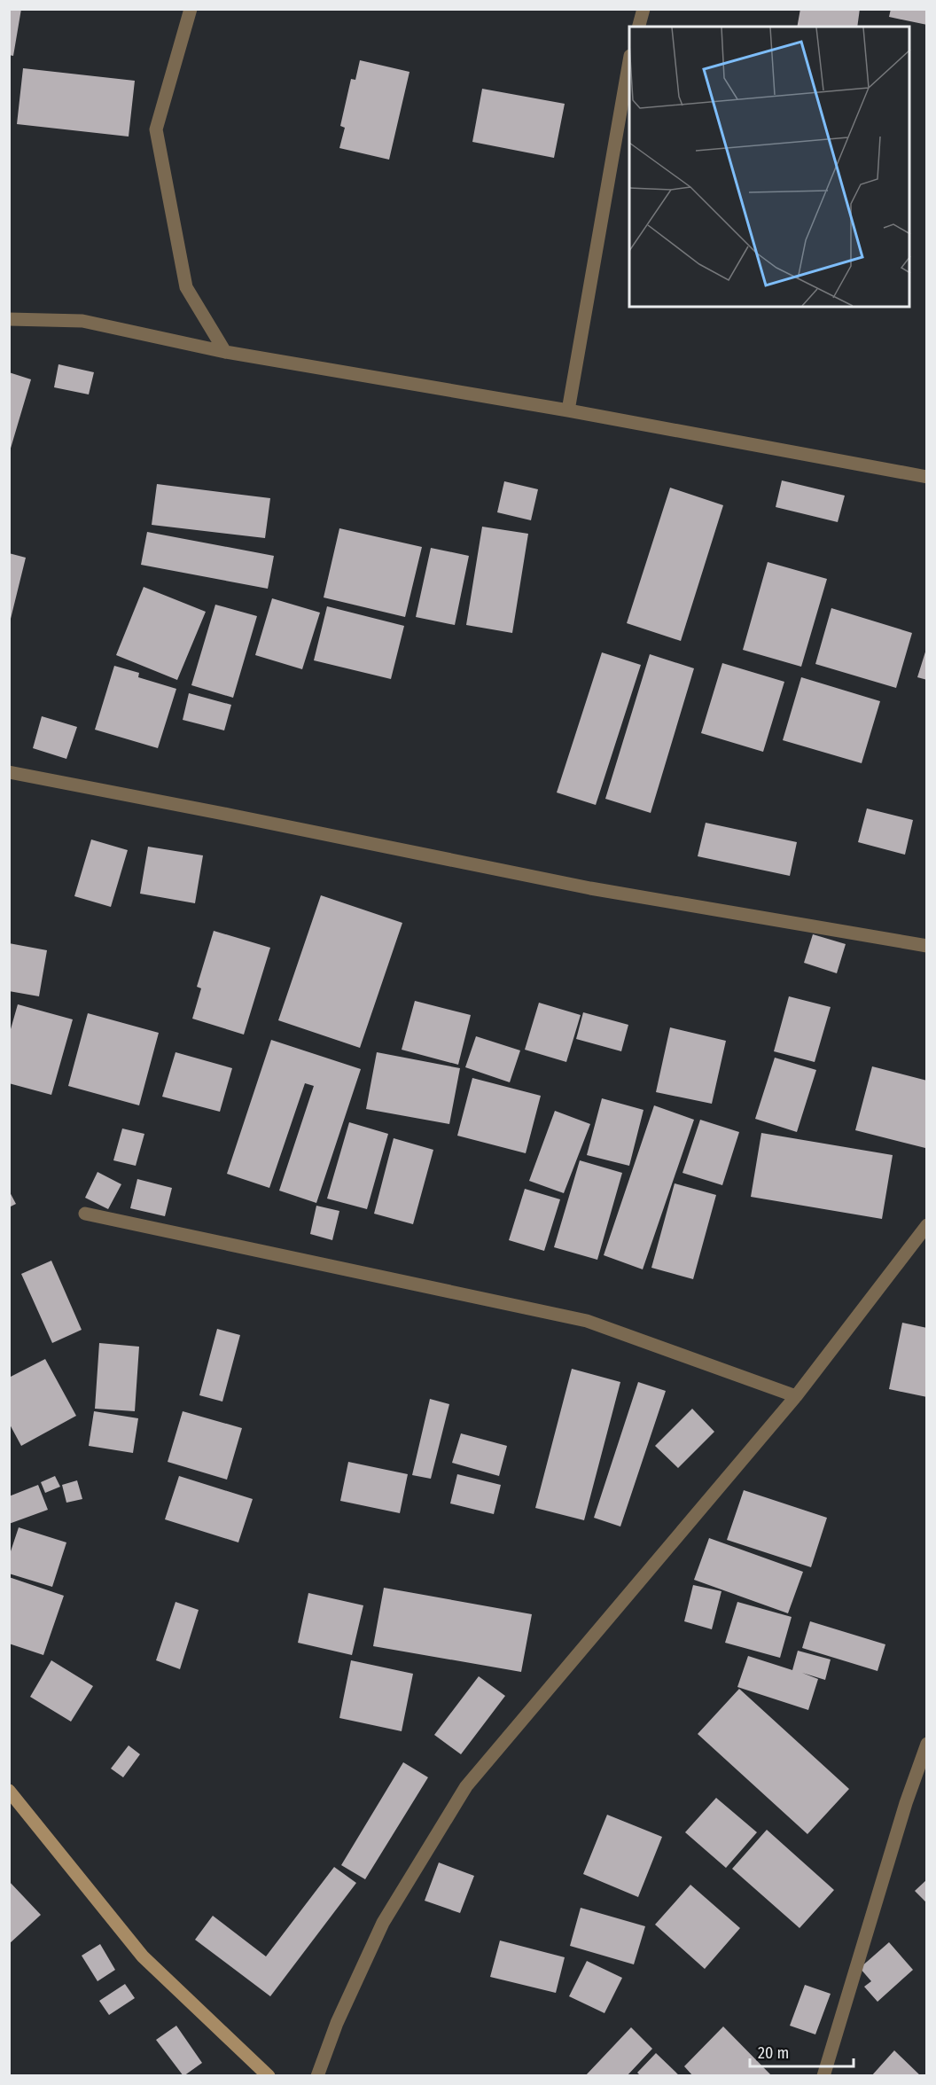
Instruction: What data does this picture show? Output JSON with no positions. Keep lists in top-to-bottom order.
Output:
{
  "scale_bar": "20 m"
}
